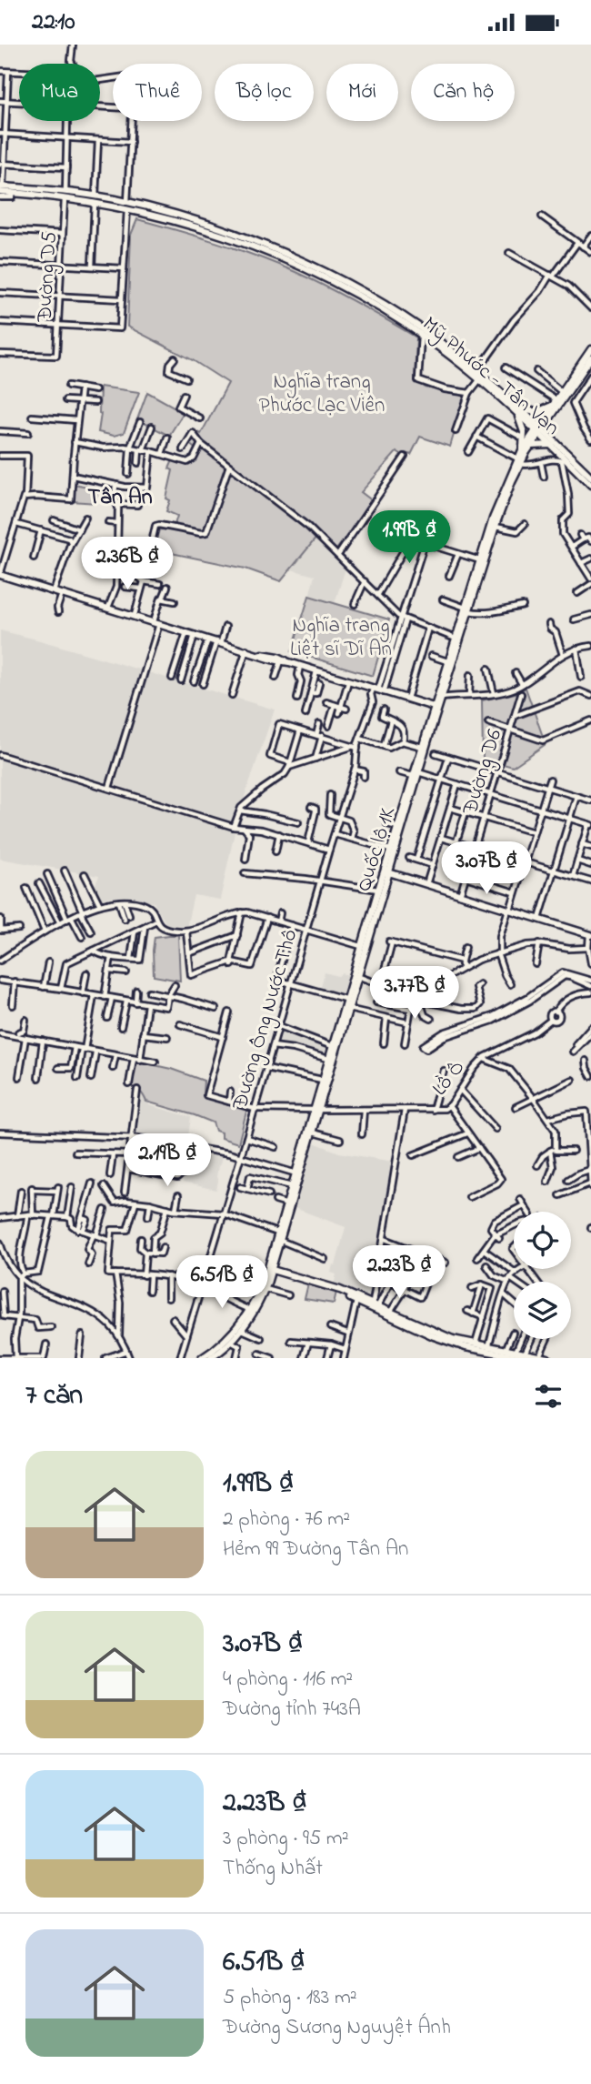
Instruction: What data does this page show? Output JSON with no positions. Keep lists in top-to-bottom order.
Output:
{
  "streets": {
    "main road": ["Mỹ Phước - Tân Vạn", "Quốc lộ 1K"],
    "street": [
      "Đường D5",
      "Đường D6",
      "Đường Ống Nước Thô",
      "Lồ Ô"
    ]
  },
  "crossings": [
    ["Đường D5", "Mỹ Phước - Tân Vạn"],
    ["Mỹ Phước - Tân Vạn", "Quốc lộ 1K"],
    ["Quốc lộ 1K", "Lồ Ô"],
    ["Đường Ống Nước Thô", "Lồ Ô"]
  ],
  "districts": ["Tân An"],
  "parks": ["Nghĩa trang Phước Lạc Viên", "Nghĩa trang Liệt sĩ Dĩ An"],
  "page": {
    "status": "22:10",
    "chip": [
      "Mua",
      "Thuê",
      "Bộ lọc",
      "Mới",
      "Căn hộ"
    ],
    "price": [
      "1.99B ₫",
      "2.36B ₫",
      "3.07B ₫",
      "3.77B ₫",
      "2.19B ₫",
      "2.23B ₫",
      "6.51B ₫"
    ],
    "heading": "7 căn",
    "list": [
      {
        "name": "1.99B ₫",
        "note": "2 phòng · 76 m² · Hẻm 99 Đường Tân An"
      },
      {
        "name": "3.07B ₫",
        "note": "4 phòng · 116 m² · Đường tỉnh 743A"
      },
      {
        "name": "2.23B ₫",
        "note": "3 phòng · 95 m² · Thống Nhất"
      },
      {
        "name": "6.51B ₫",
        "note": "5 phòng · 183 m² · Đường Sương Nguyệt Ánh"
      }
    ]
  }
}
